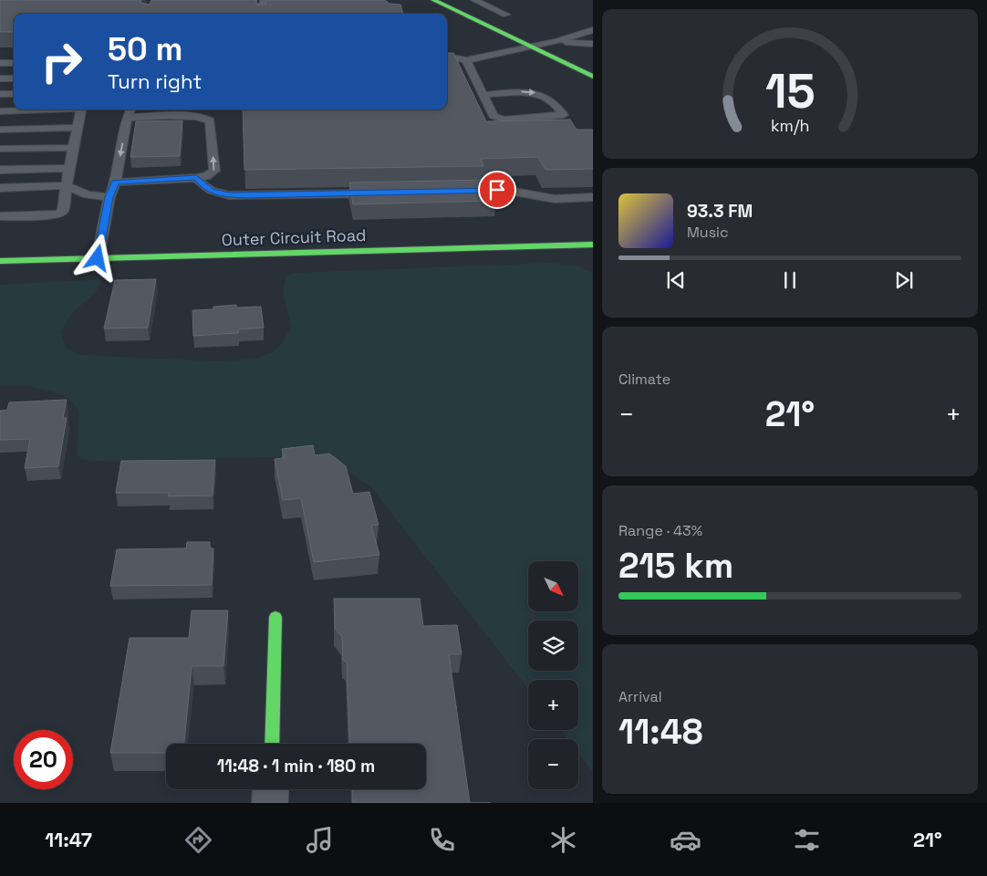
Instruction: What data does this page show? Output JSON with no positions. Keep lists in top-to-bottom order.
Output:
{
  "streets": {
    "street": ["Outer Circuit Road"]
  },
  "north": "bottom right",
  "page": {
    "turn": ["50 m", "Turn right"],
    "song": ["93.3 FM", "Music"],
    "tile": [
      "Climate",
      ["Range · 43%", "215 km"],
      ["Arrival", "11:48"]
    ],
    "heat": ["−", "21°", "+"],
    "map_buttons": ["+", "−"],
    "limit": "20",
    "trip": "11:48 · 1 min · 180 m",
    "tabs": ["11:47", "21°"],
    "gauge": ["15", "km/h"]
  }
}
